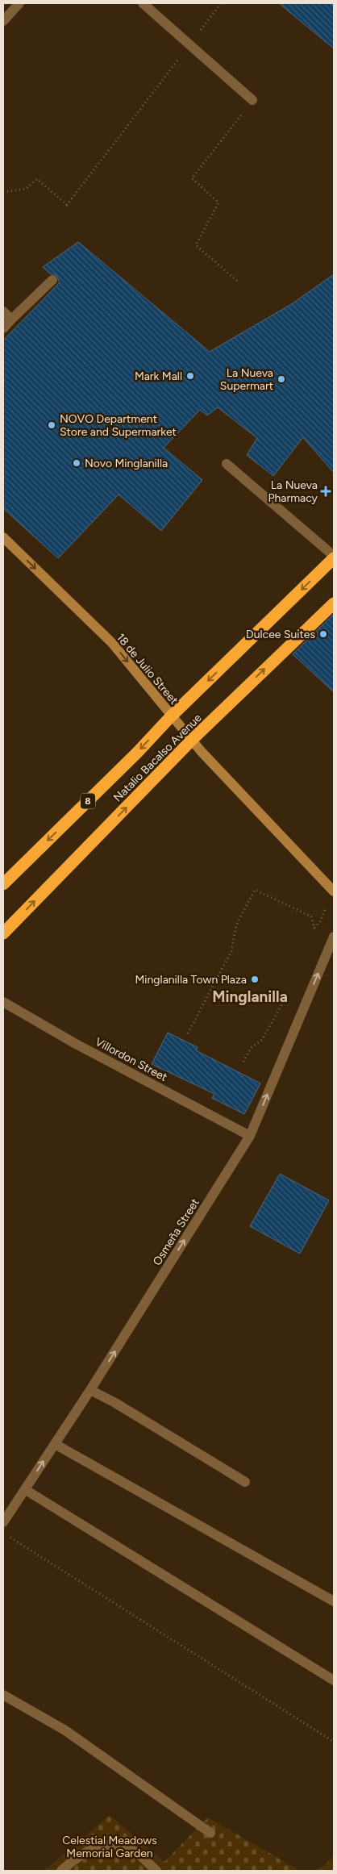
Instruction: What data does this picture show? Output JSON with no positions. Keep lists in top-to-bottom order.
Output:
{
  "streets": {
    "highway": ["Natalio Bacalso Avenue", "8"],
    "street": ["18 de Julio Street", "Villordon Street", "Osmeña Street"]
  },
  "crossings": [
    ["18 de Julio Street", "Natalio Bacalso Avenue"],
    ["Villordon Street", "Osmeña Street"]
  ],
  "one_way": ["18 de Julio Street", "Osmeña Street"],
  "districts": ["Minglanilla"],
  "parks": ["Celestial Meadows Memorial Garden"],
  "places": {
    "other": [
      "Mark Mall",
      "La Nueva Supermart",
      "NOVO Department Store and Supermarket",
      "Novo Minglanilla",
      "Dulcee Suites",
      "Minglanilla Town Plaza"
    ],
    "health": ["La Nueva Pharmacy"]
  }
}
